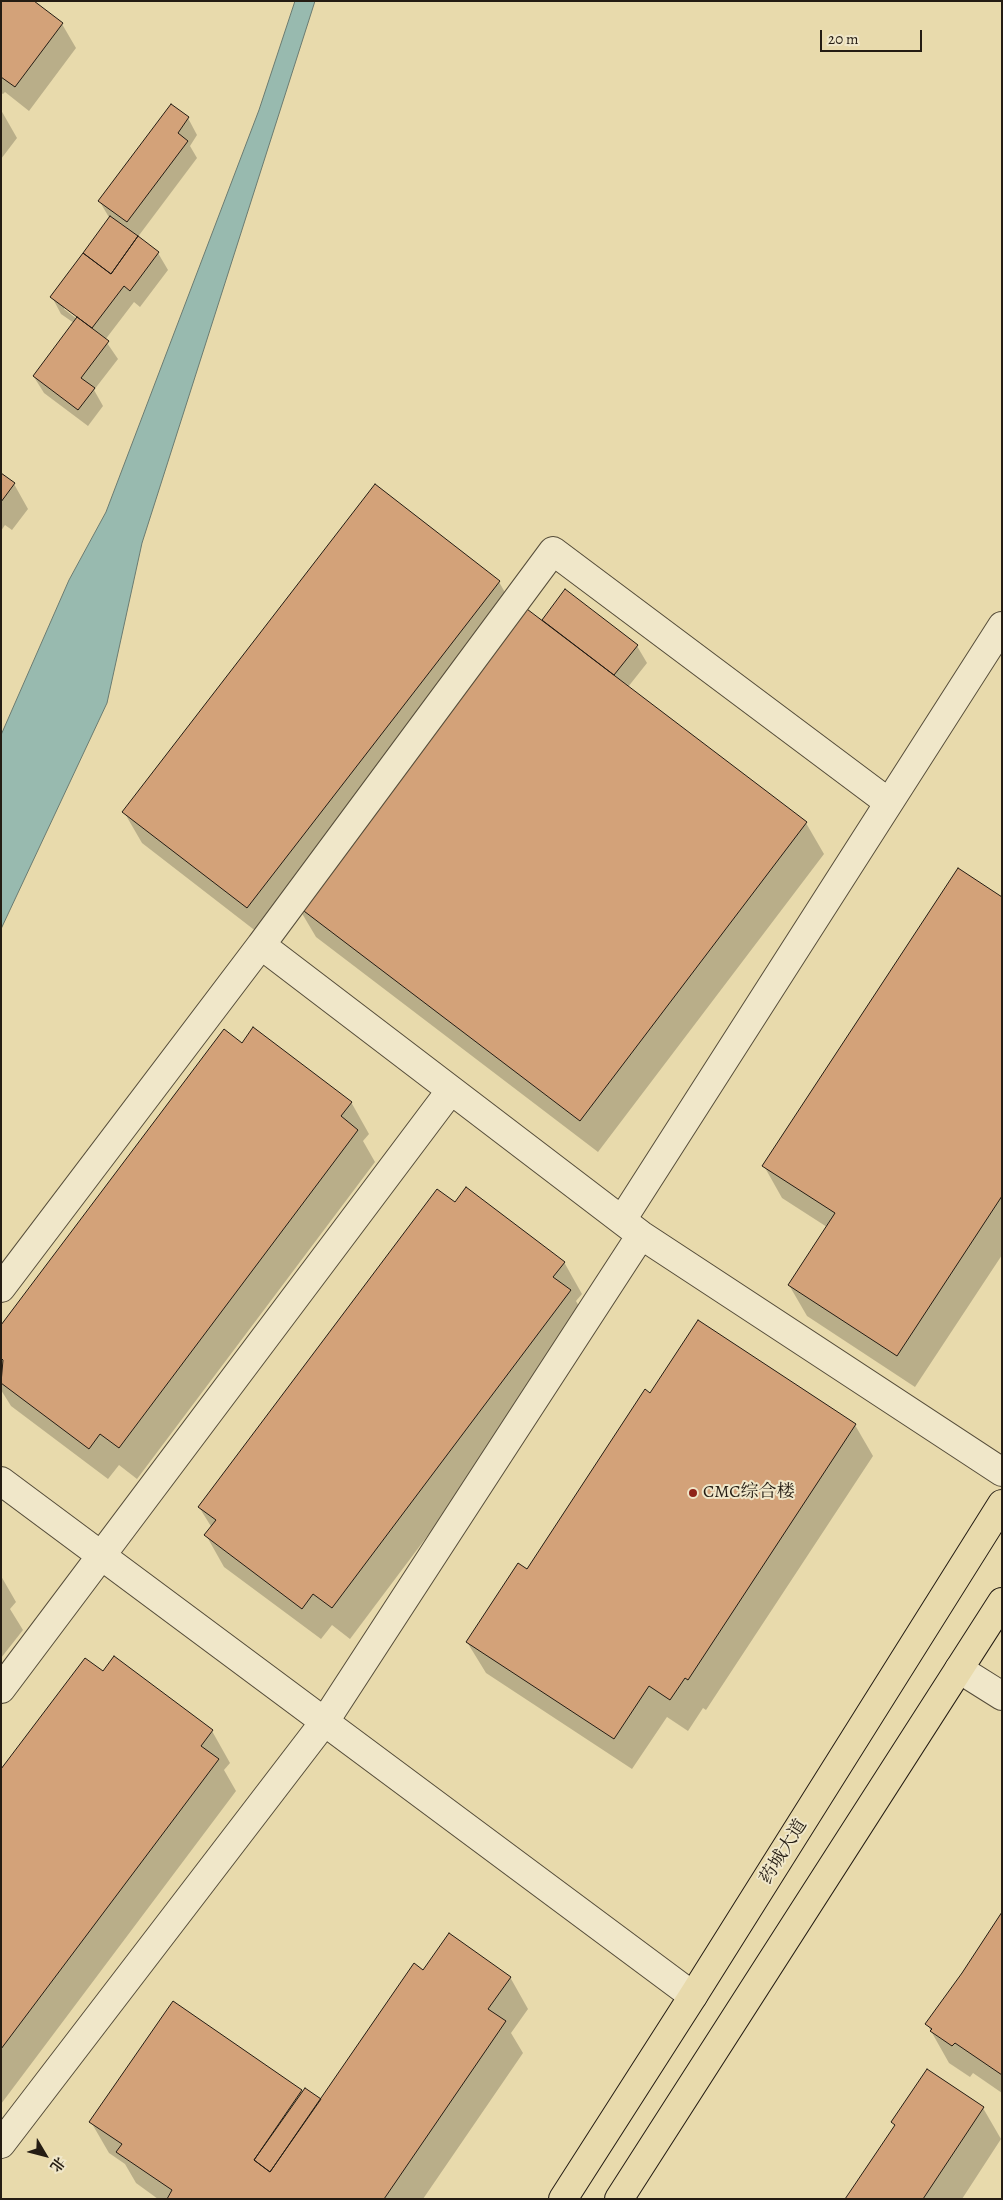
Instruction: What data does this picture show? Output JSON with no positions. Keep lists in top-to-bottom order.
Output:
{
  "streets": {
    "main road": ["药城大道"]
  },
  "places": ["CMC综合楼"],
  "scale_bar": "20 m",
  "north": "bottom right"
}
